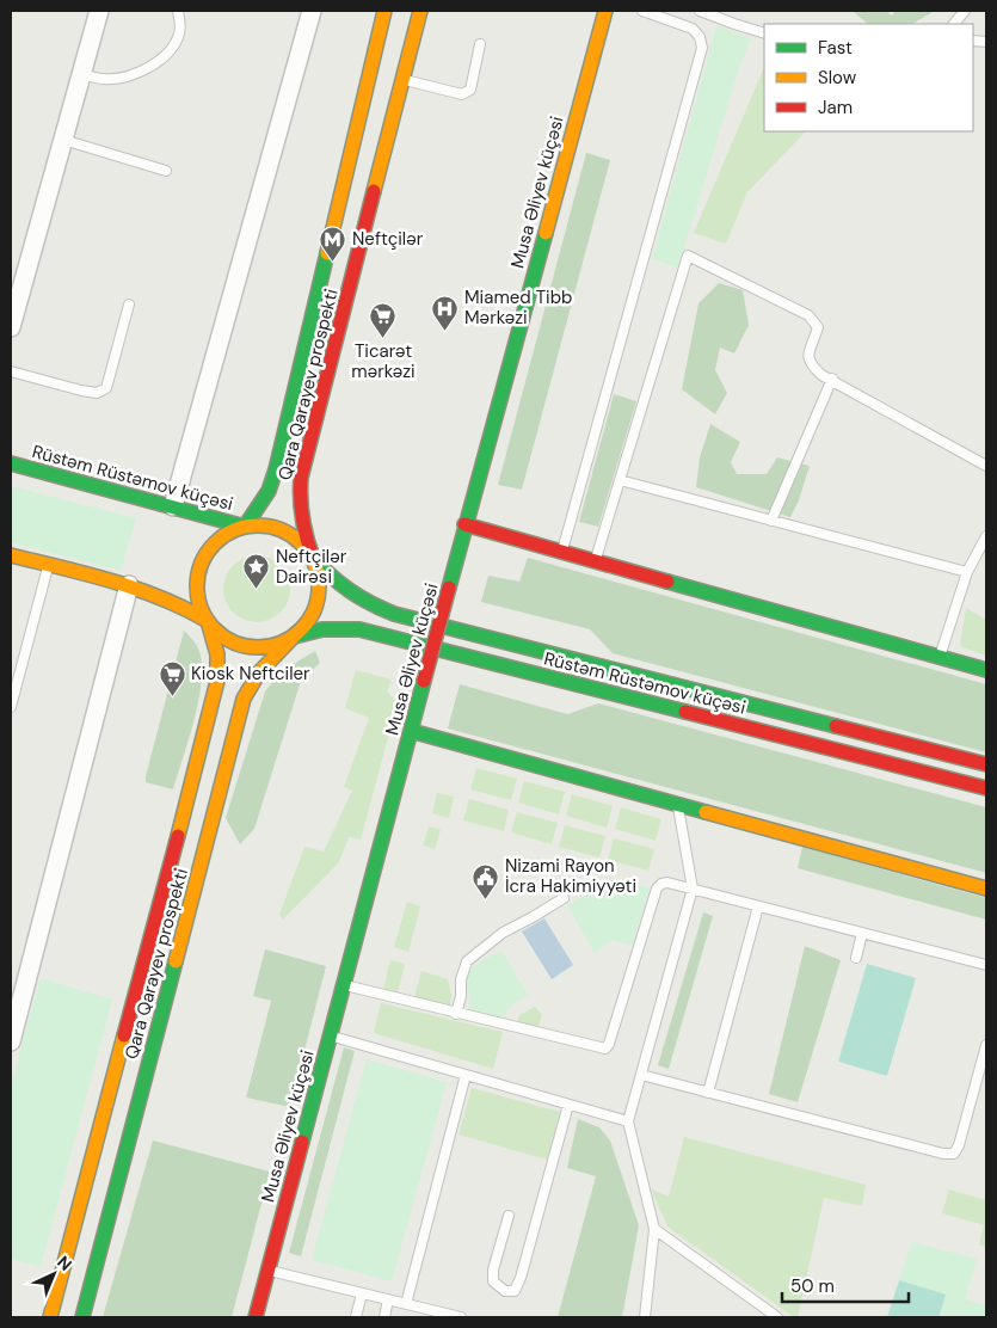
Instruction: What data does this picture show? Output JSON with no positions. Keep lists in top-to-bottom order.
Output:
{
  "streets": {
    "main road": ["Musa Əliyev küçəsi", "Qara Qarayev prospekti", "Rüstəm Rüstəmov küçəsi"]
  },
  "crossings": [
    ["Qara Qarayev prospekti", "Rüstəm Rüstəmov küçəsi"]
  ],
  "places": {
    "metro station": ["Neftçilər"],
    "hospital": ["Miamed Tibb Mərkəzi"],
    "supermarket": ["Ticarət mərkəzi", "Kiosk Neftciler"],
    "place": ["Neftçilər Dairəsi"],
    "public building": ["Nizami Rayon İcra Hakimiyyəti"]
  },
  "legend": ["Fast", "Slow", "Jam"],
  "scale_bar": "50 m",
  "north": "top right"
}
